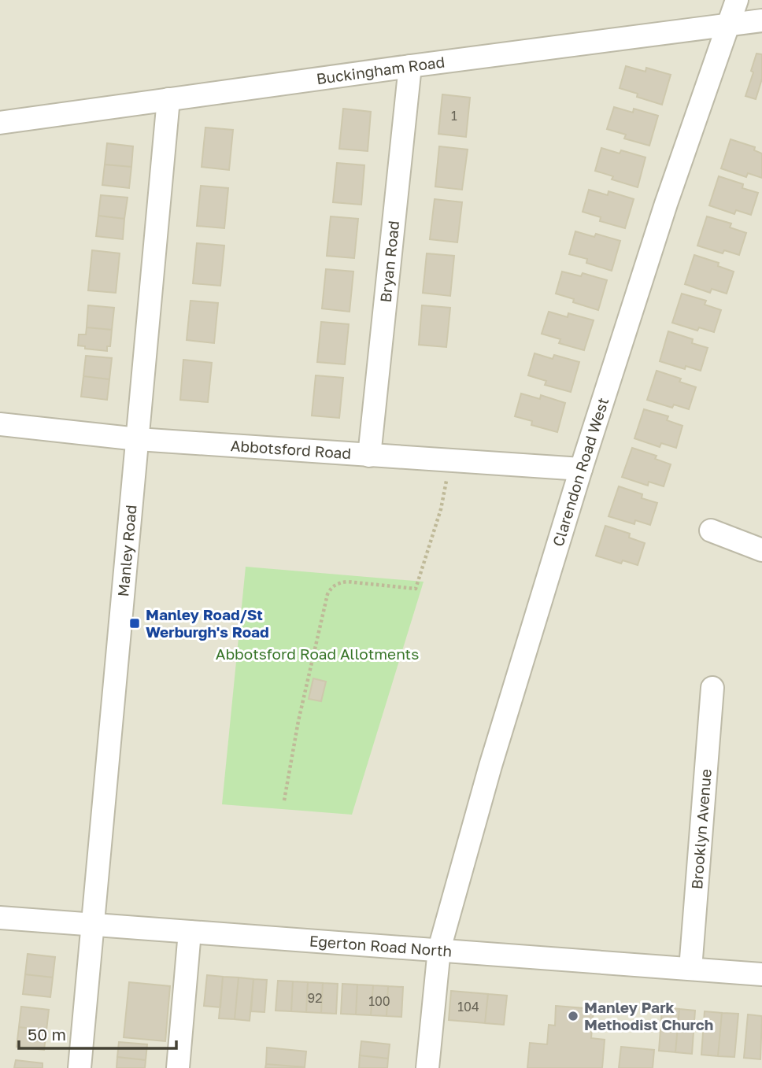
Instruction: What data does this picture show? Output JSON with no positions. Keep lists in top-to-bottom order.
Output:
{
  "streets": {
    "street": [
      "Buckingham Road",
      "Bryan Road",
      "Abbotsford Road",
      "Clarendon Road West",
      "Manley Road",
      "Brooklyn Avenue",
      "Egerton Road North"
    ]
  },
  "crossings": [
    ["Buckingham Road", "Bryan Road"],
    ["Buckingham Road", "Clarendon Road West"],
    ["Buckingham Road", "Manley Road"],
    ["Bryan Road", "Abbotsford Road"],
    ["Abbotsford Road", "Clarendon Road West"],
    ["Abbotsford Road", "Manley Road"],
    ["Clarendon Road West", "Egerton Road North"],
    ["Manley Road", "Egerton Road North"],
    ["Brooklyn Avenue", "Egerton Road North"]
  ],
  "parks": ["Abbotsford Road Allotments"],
  "places": {
    "transit": ["Manley Road/St Werburgh's Road"],
    "other": ["Manley Park Methodist Church"]
  },
  "house_numbers": [
    "1",
    "92",
    "100",
    "104"
  ],
  "scale_bar": "50 m"
}
